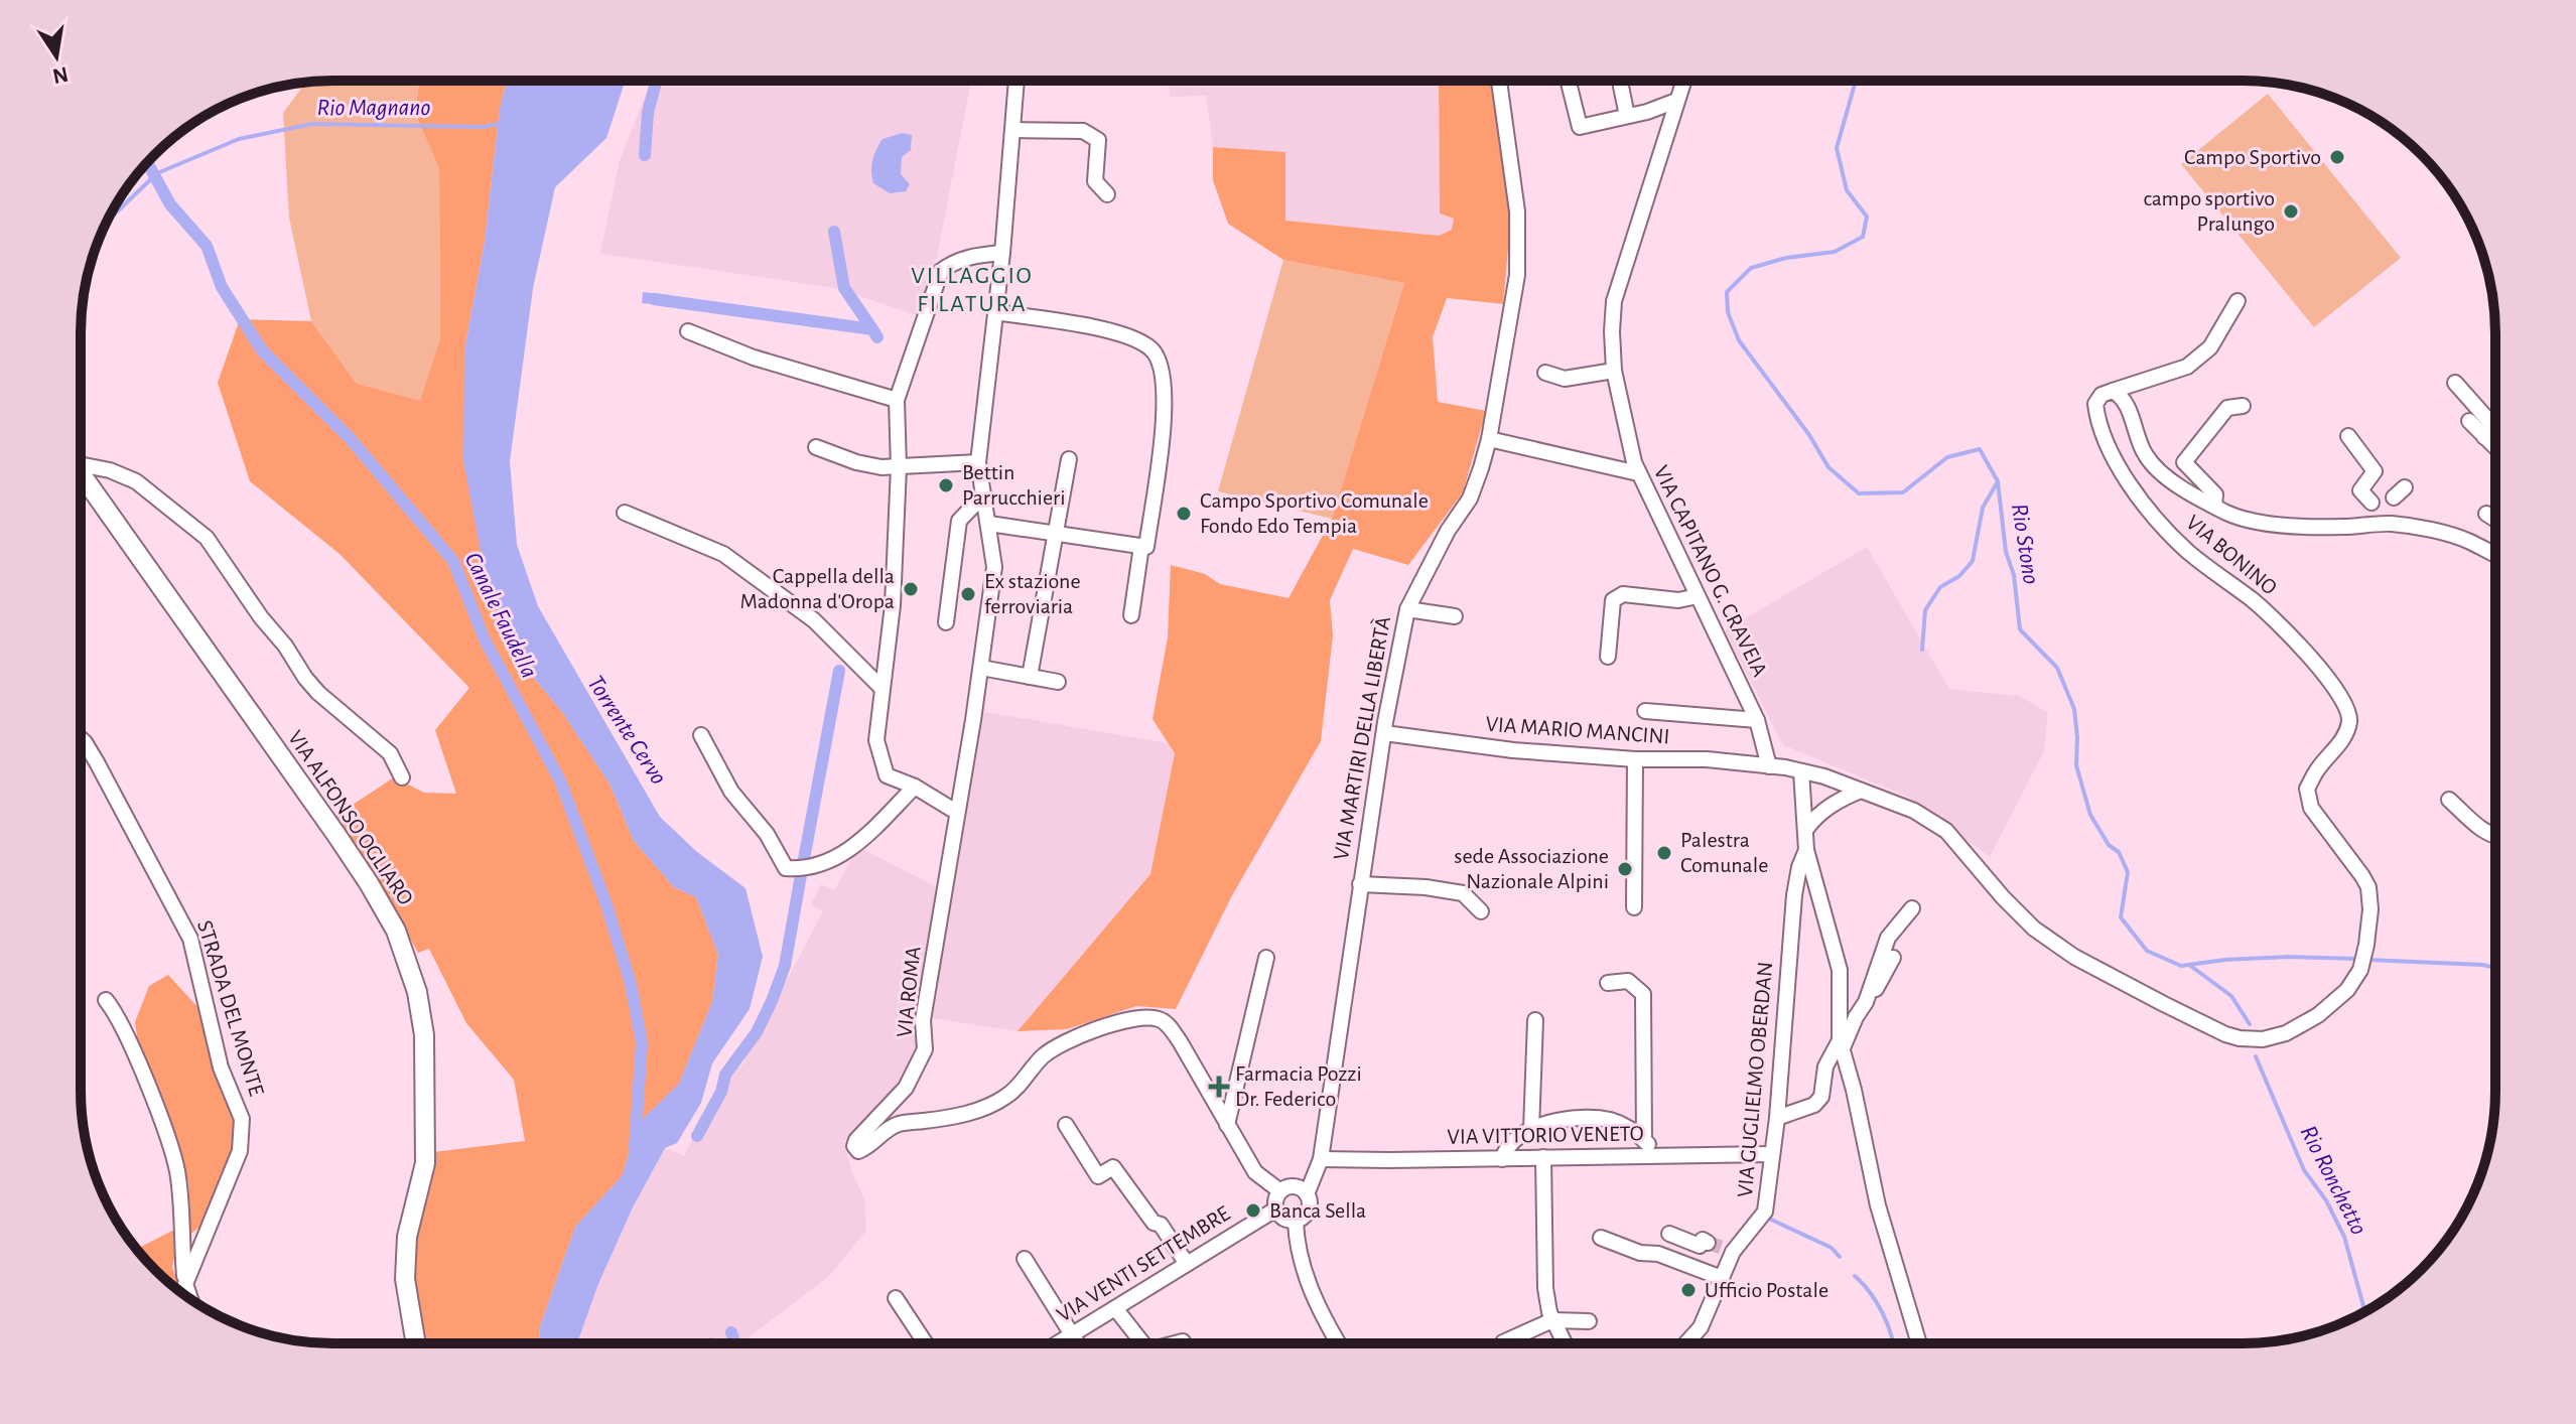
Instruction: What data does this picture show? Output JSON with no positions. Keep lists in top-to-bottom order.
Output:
{
  "streets": {
    "main road": ["VIA ALFONSO OGLIARO"],
    "street": [
      "VIA BONINO",
      "VIA CAPITANO G. CRAVEIA",
      "VIA MARIO MANCINI",
      "VIA MARTIRI DELLA LIBERTÀ",
      "VIA ROMA",
      "STRADA DEL MONTE",
      "VIA GUGLIELMO OBERDAN",
      "VIA VITTORIO VENETO",
      "VIA VENTI SETTEMBRE"
    ]
  },
  "crossings": [
    ["VIA CAPITANO G. CRAVEIA", "VIA MARIO MANCINI"],
    ["VIA MARIO MANCINI", "VIA MARTIRI DELLA LIBERTÀ"],
    ["VIA MARTIRI DELLA LIBERTÀ", "VIA ROMA"],
    ["VIA MARTIRI DELLA LIBERTÀ", "VIA VITTORIO VENETO"],
    ["VIA MARTIRI DELLA LIBERTÀ", "VIA VENTI SETTEMBRE"],
    ["VIA ROMA", "VIA VENTI SETTEMBRE"],
    ["VIA GUGLIELMO OBERDAN", "VIA VITTORIO VENETO"]
  ],
  "districts": ["VILLAGGIO FILATURA"],
  "water": [
    "Rio Magnano",
    "Rio Stono",
    "Canale Faudella",
    "Torrente Cervo",
    "Rio Ronchetto"
  ],
  "places": {
    "other": [
      "Campo Sportivo",
      "campo sportivo Pralungo",
      "Bettin Parrucchieri",
      "Campo Sportivo Comunale Fondo Edo Tempia",
      "Cappella della Madonna d'Oropa",
      "Ex stazione ferroviaria",
      "Palestra Comunale",
      "sede Associazione Nazionale Alpini",
      "Banca Sella",
      "Ufficio Postale"
    ],
    "health": ["Farmacia Pozzi Dr. Federico"]
  },
  "north": "bottom"
}
